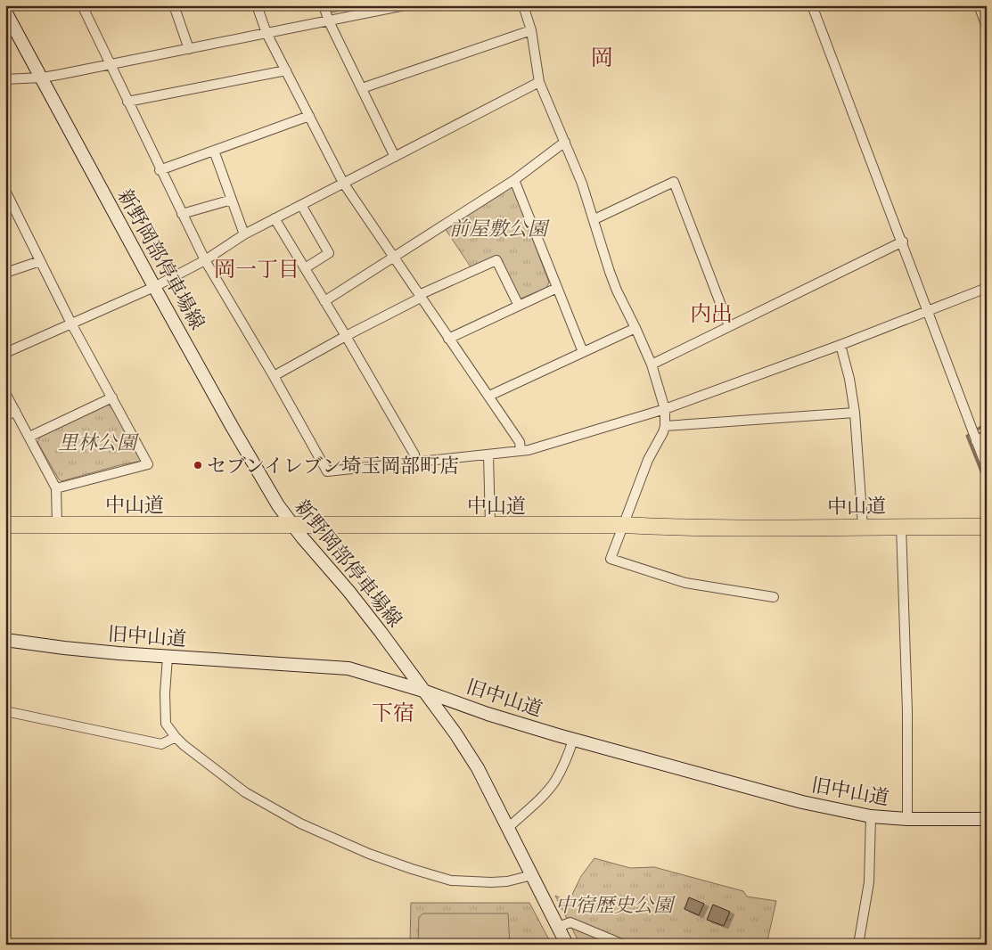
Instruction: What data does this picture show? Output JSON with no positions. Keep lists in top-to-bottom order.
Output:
{
  "streets": {
    "highway": ["中山道"],
    "main road": ["新野岡部停車場線", "旧中山道"]
  },
  "crossings": [
    ["新野岡部停車場線", "中山道"],
    ["新野岡部停車場線", "旧中山道"]
  ],
  "districts": [
    "岡",
    "岡一丁目",
    "内出",
    "下宿"
  ],
  "parks": ["前屋敷公園", "里林公園", "中宿歴史公園"],
  "places": ["セブンイレブン埼玉岡部町店"]
}
